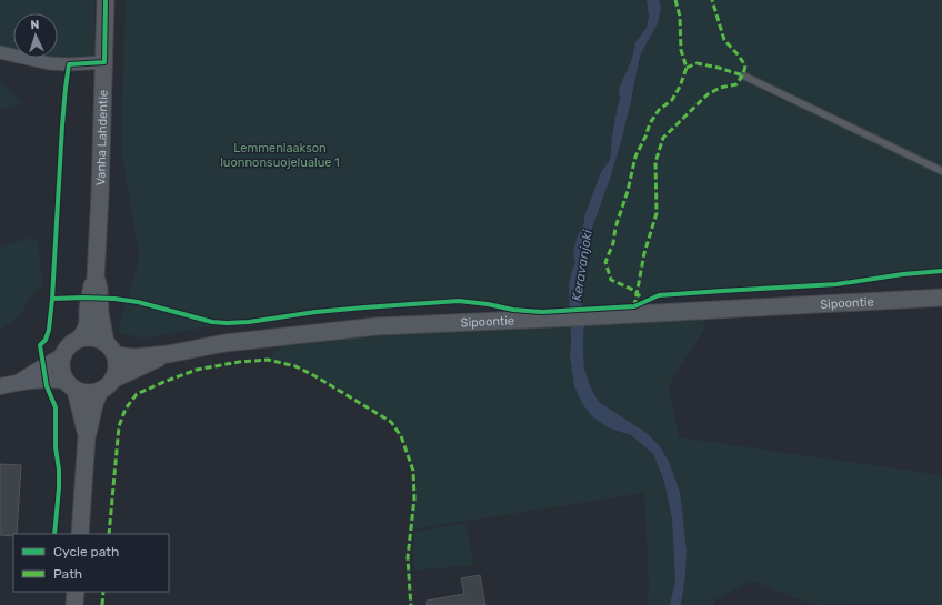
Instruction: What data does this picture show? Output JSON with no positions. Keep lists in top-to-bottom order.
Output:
{
  "streets": {
    "main road": ["Vanha Lahdentie", "Sipoontie"]
  },
  "crossings": [
    ["Vanha Lahdentie", "Sipoontie"]
  ],
  "water": ["Keravanjoki"],
  "parks": ["Lemmenlaakson luonnonsuojelualue 1"],
  "legend": ["Cycle path", "Path"],
  "north": "top"
}
